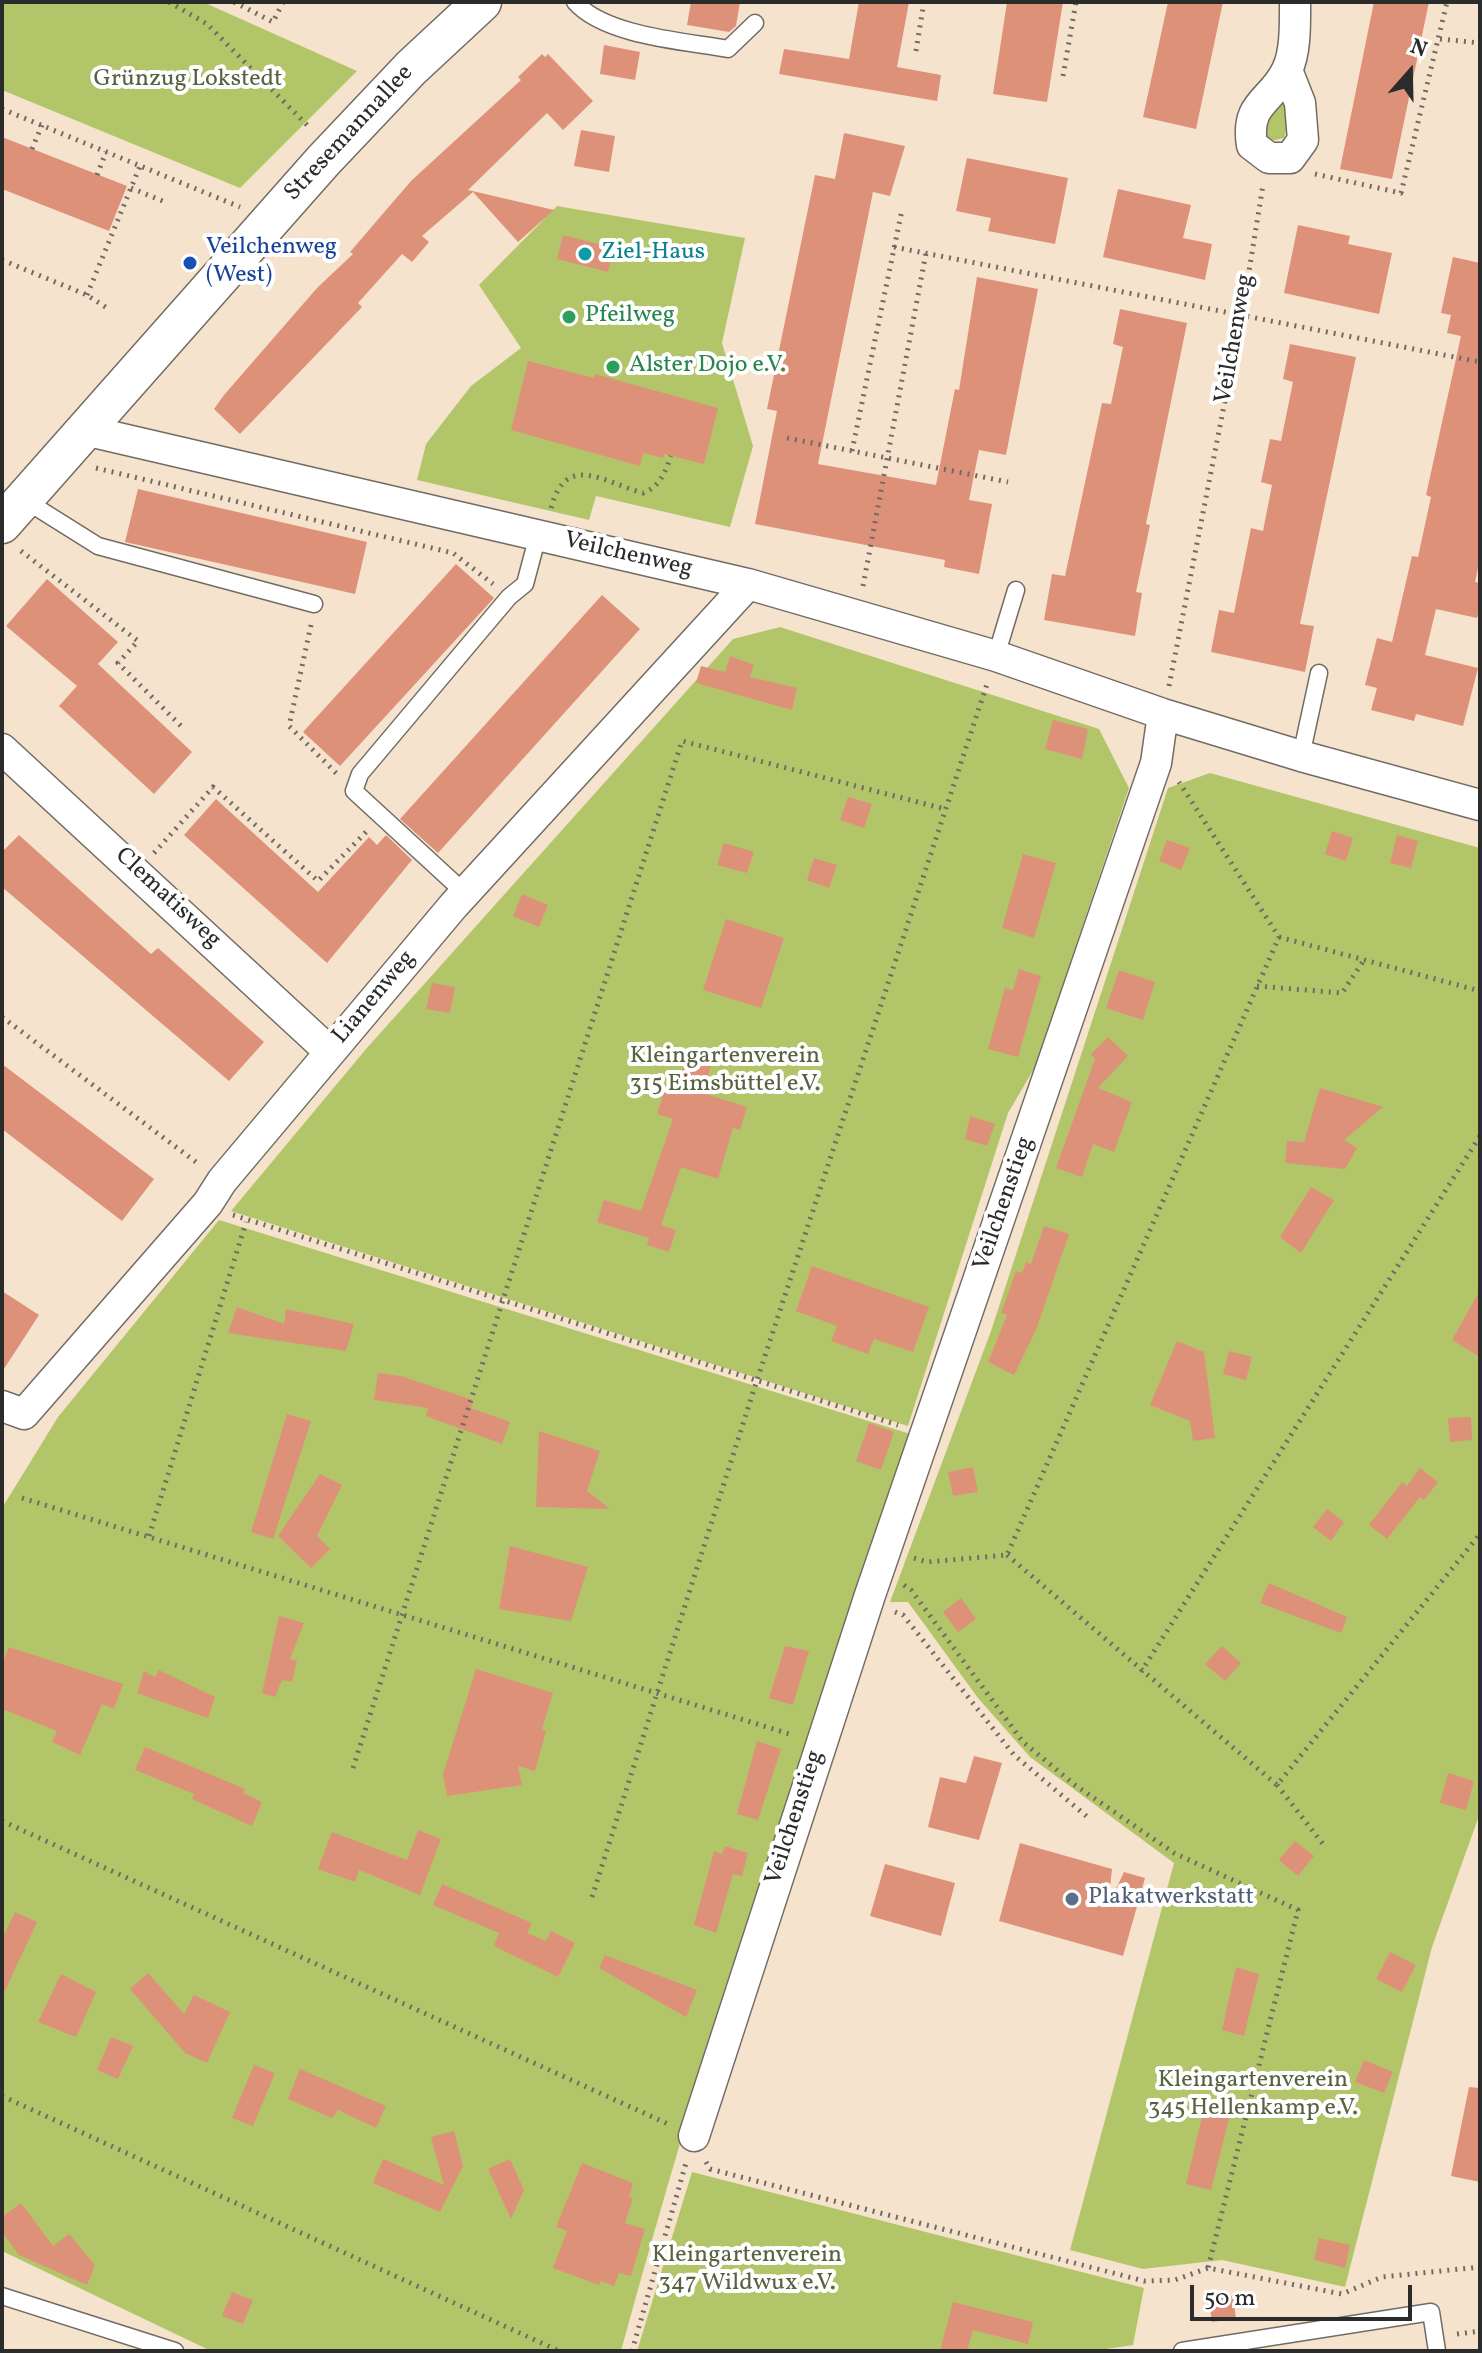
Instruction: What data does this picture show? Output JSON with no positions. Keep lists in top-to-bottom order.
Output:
{
  "streets": {
    "street": [
      "Stresemannallee",
      "Veilchenweg",
      "Clematisweg",
      "Lianenweg",
      "Veilchenstieg"
    ]
  },
  "crossings": [
    ["Stresemannallee", "Veilchenweg"],
    ["Veilchenweg", "Lianenweg"],
    ["Veilchenweg", "Veilchenstieg"],
    ["Clematisweg", "Lianenweg"]
  ],
  "parks": [
    "Grünzug Lokstedt",
    "Kleingartenverein 315 Eimsbüttel e.V.",
    "Kleingartenverein 345 Hellenkamp e.V.",
    "Kleingartenverein 347 Wildwux e.V."
  ],
  "places": [
    "Ziel-Haus",
    "Veilchenweg (West)",
    "Pfeilweg",
    "Alster Dojo e.V.",
    "Plakatwerkstatt"
  ],
  "scale_bar": "50 m",
  "north": "top"
}
